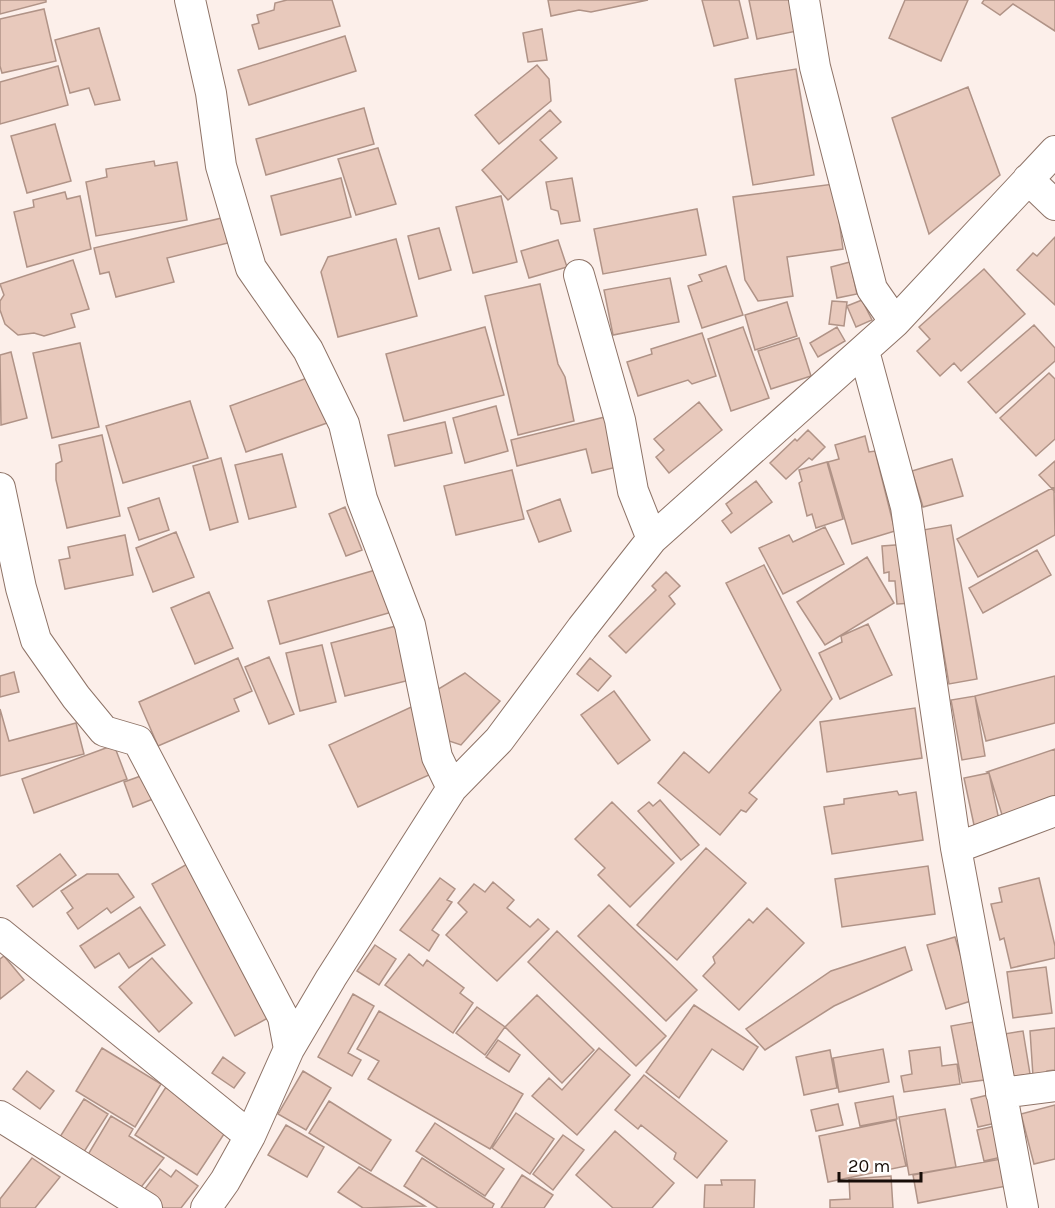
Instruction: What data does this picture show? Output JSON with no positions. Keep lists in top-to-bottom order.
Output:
{
  "scale_bar": "20 m"
}
